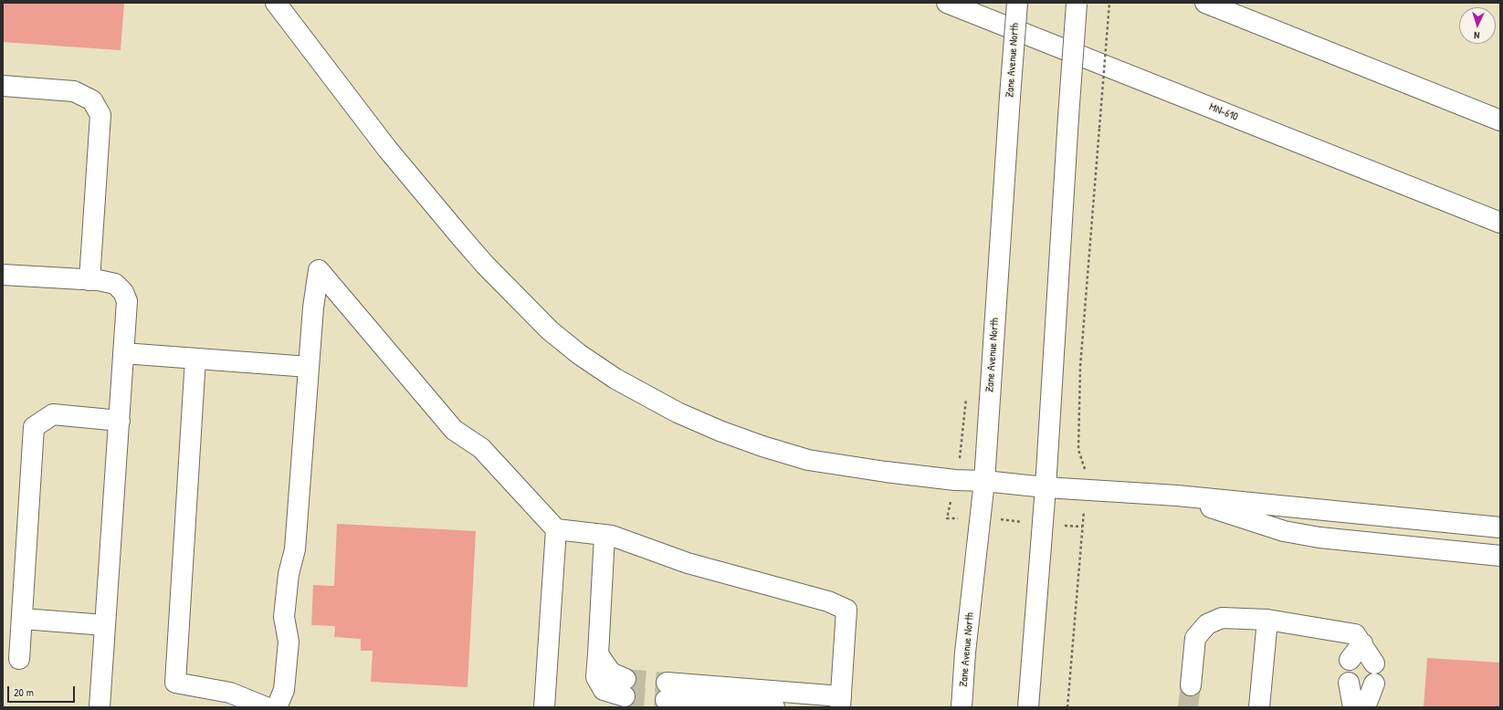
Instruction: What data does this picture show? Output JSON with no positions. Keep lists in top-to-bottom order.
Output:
{
  "streets": {
    "main road": ["Zane Avenue North", "MN-610"]
  },
  "scale_bar": "20 m",
  "north": "bottom"
}
